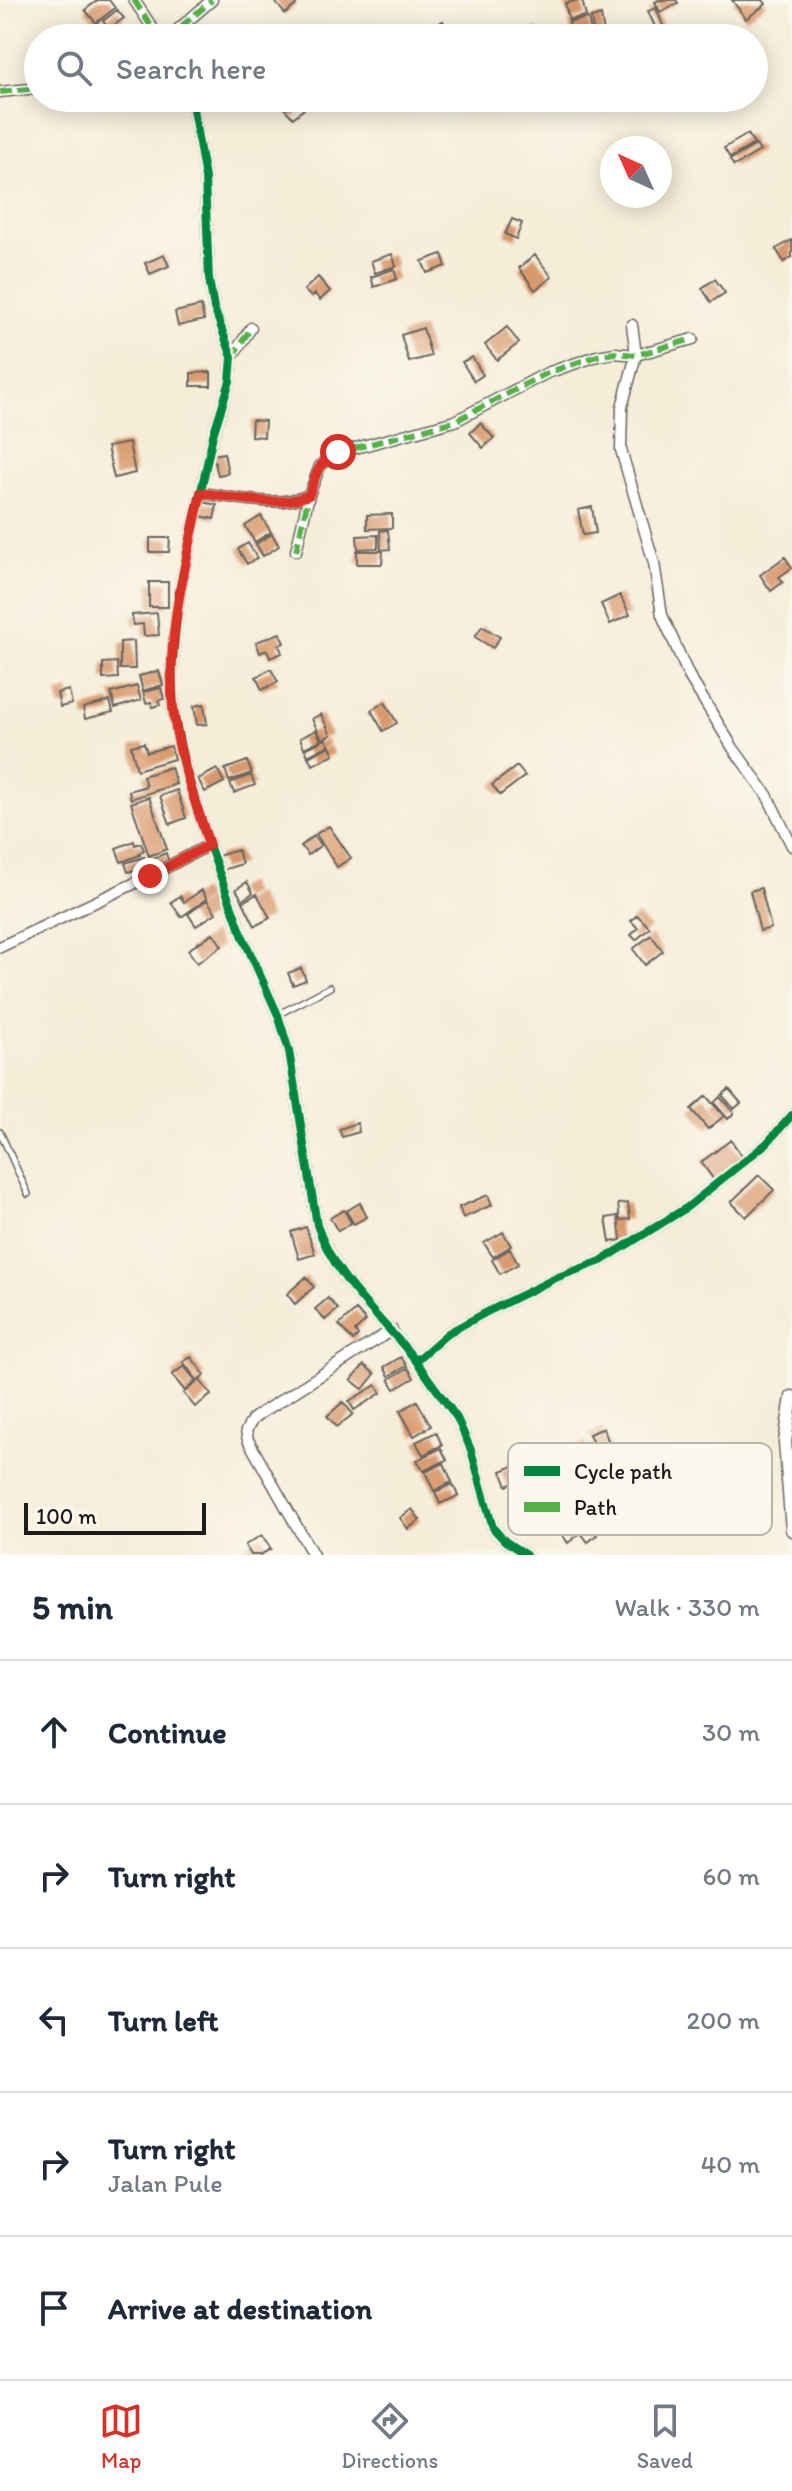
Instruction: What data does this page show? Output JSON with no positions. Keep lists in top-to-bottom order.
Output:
{
  "legend": ["Cycle path", "Path"],
  "scale_bar": "100 m",
  "north": "top left",
  "page": {
    "search": "Search here",
    "scale": "100 m",
    "heading": ["5 min", "Walk · 330 m"],
    "list": [
      ["Continue", "30 m"],
      ["Turn right", "60 m"],
      ["Turn left", "200 m"],
      ["Turn right", "Jalan Pule", "40 m"],
      "Arrive at destination"
    ],
    "nav": ["Map", "Directions", "Saved"]
  }
}
